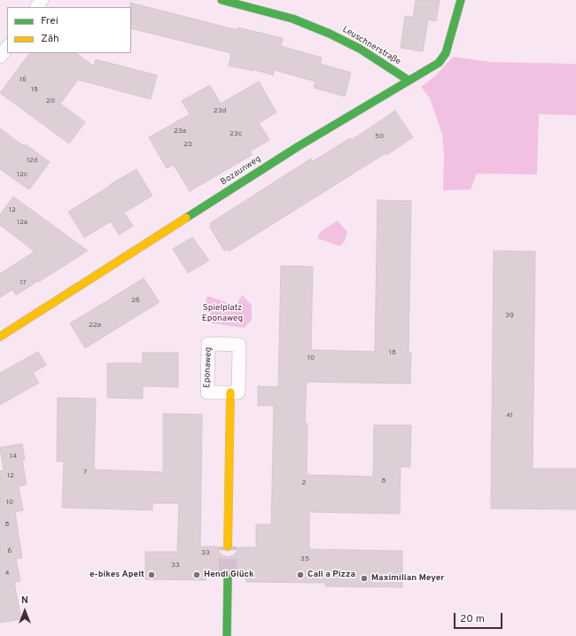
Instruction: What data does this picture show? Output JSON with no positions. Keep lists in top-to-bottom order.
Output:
{
  "streets": {
    "street": ["Leuschnerstraße", "Bozaunweg"]
  },
  "crossings": [
    ["Leuschnerstraße", "Bozaunweg"]
  ],
  "parks": ["Spielplatz Eponaweg"],
  "places": [
    "e-bikes Apelt",
    "Hendl Glück",
    "Call a Pizza",
    "Maximilian Meyer"
  ],
  "house_numbers": [
    "16",
    "18",
    "20",
    "23d",
    "23a",
    "23c",
    "50",
    "23",
    "12d",
    "12c",
    "12",
    "12a",
    "17",
    "26",
    "39",
    "22a",
    "18",
    "10",
    "41",
    "14",
    "7",
    "12",
    "8",
    "2",
    "10",
    "8",
    "6",
    "33",
    "35",
    "33",
    "4"
  ],
  "legend": ["Frei", "Zäh"],
  "scale_bar": "20 m",
  "north": "top"
}
